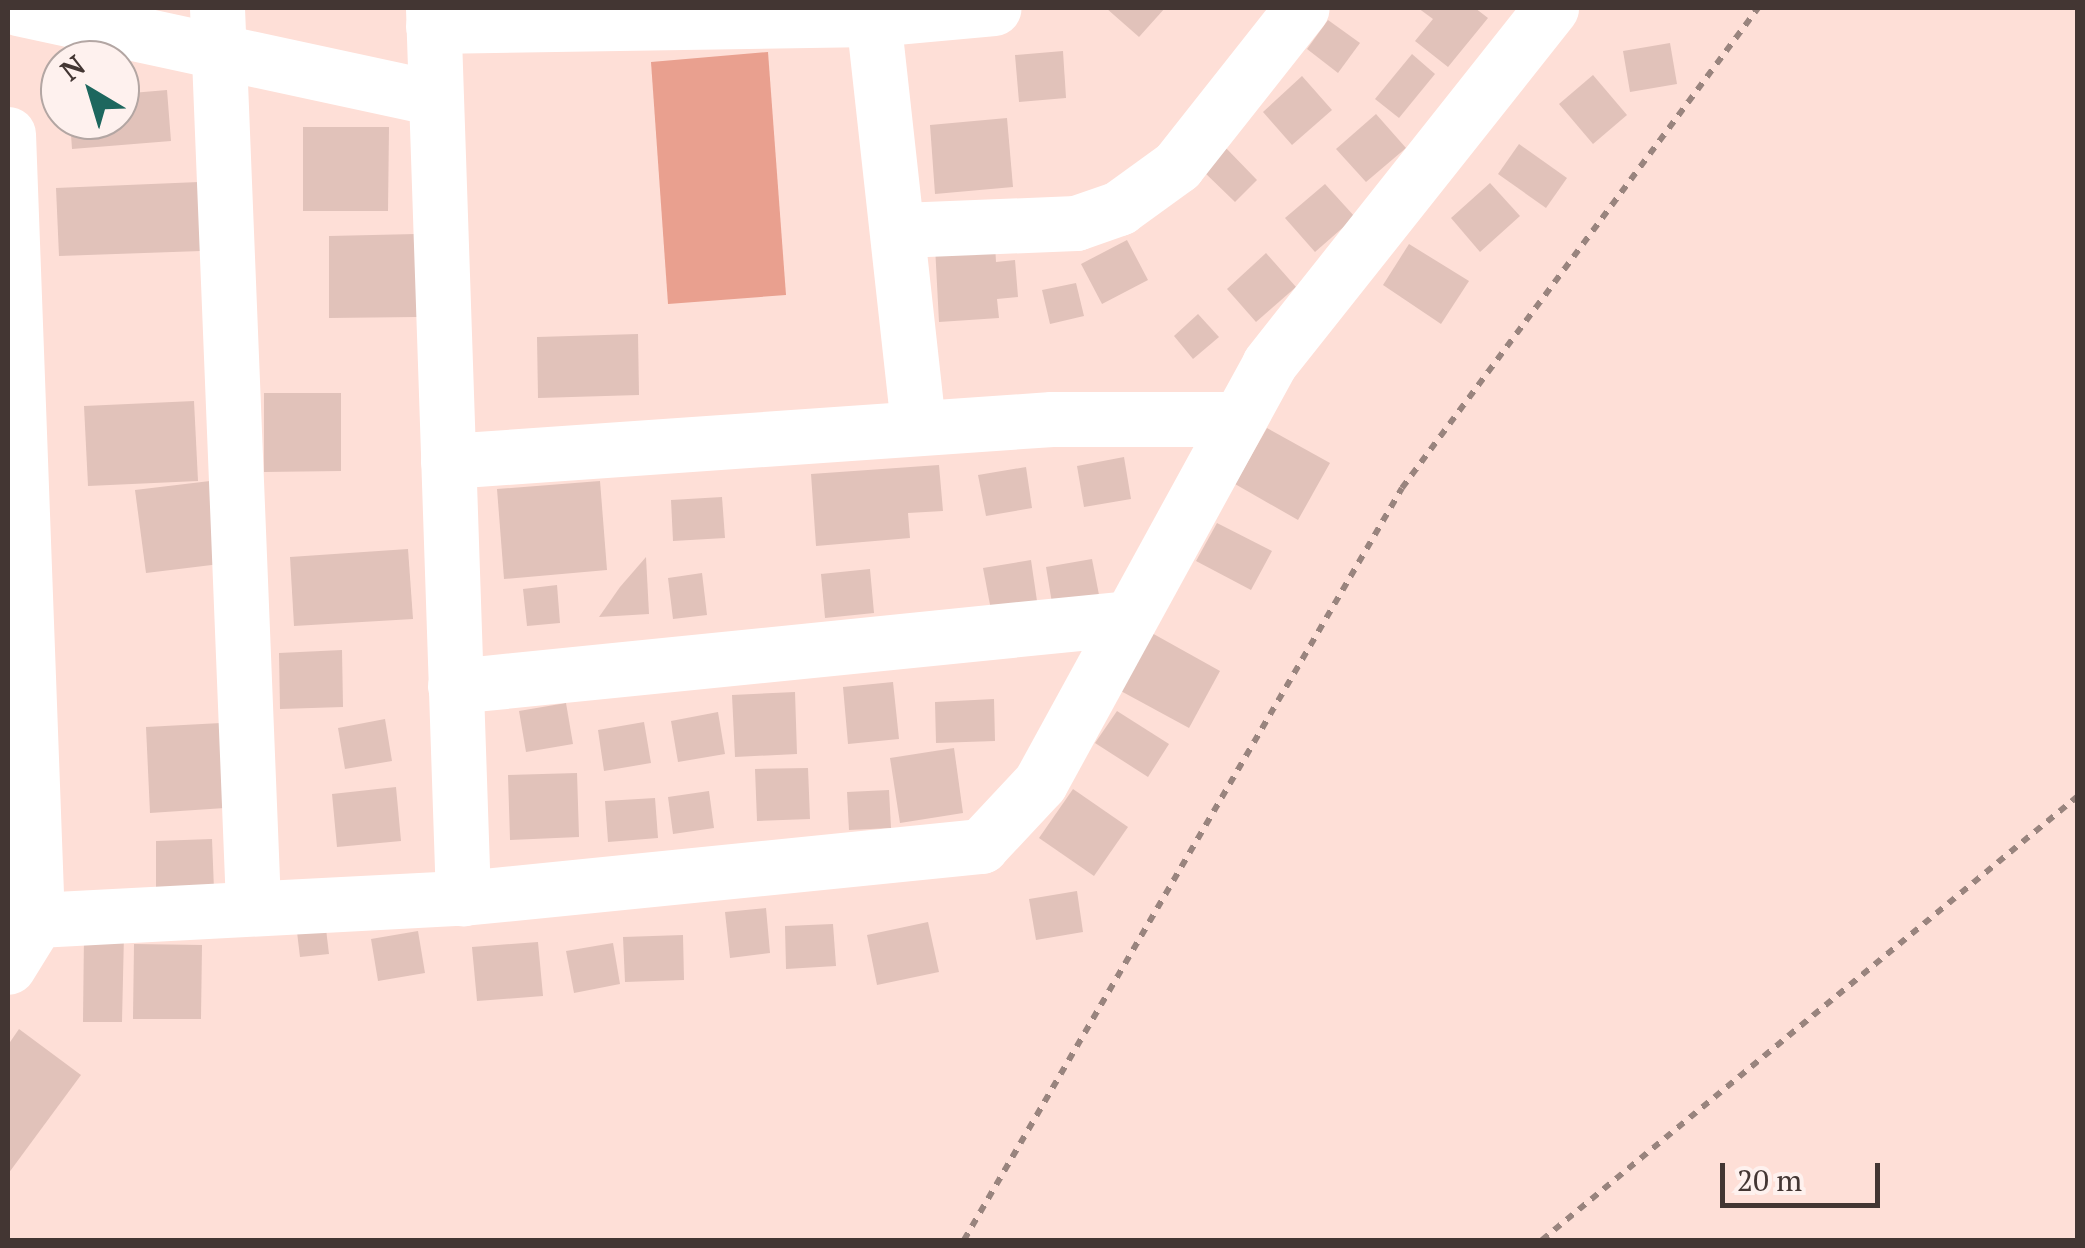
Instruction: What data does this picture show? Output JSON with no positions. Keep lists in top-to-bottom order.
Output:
{
  "scale_bar": "20 m",
  "north": "top left"
}
